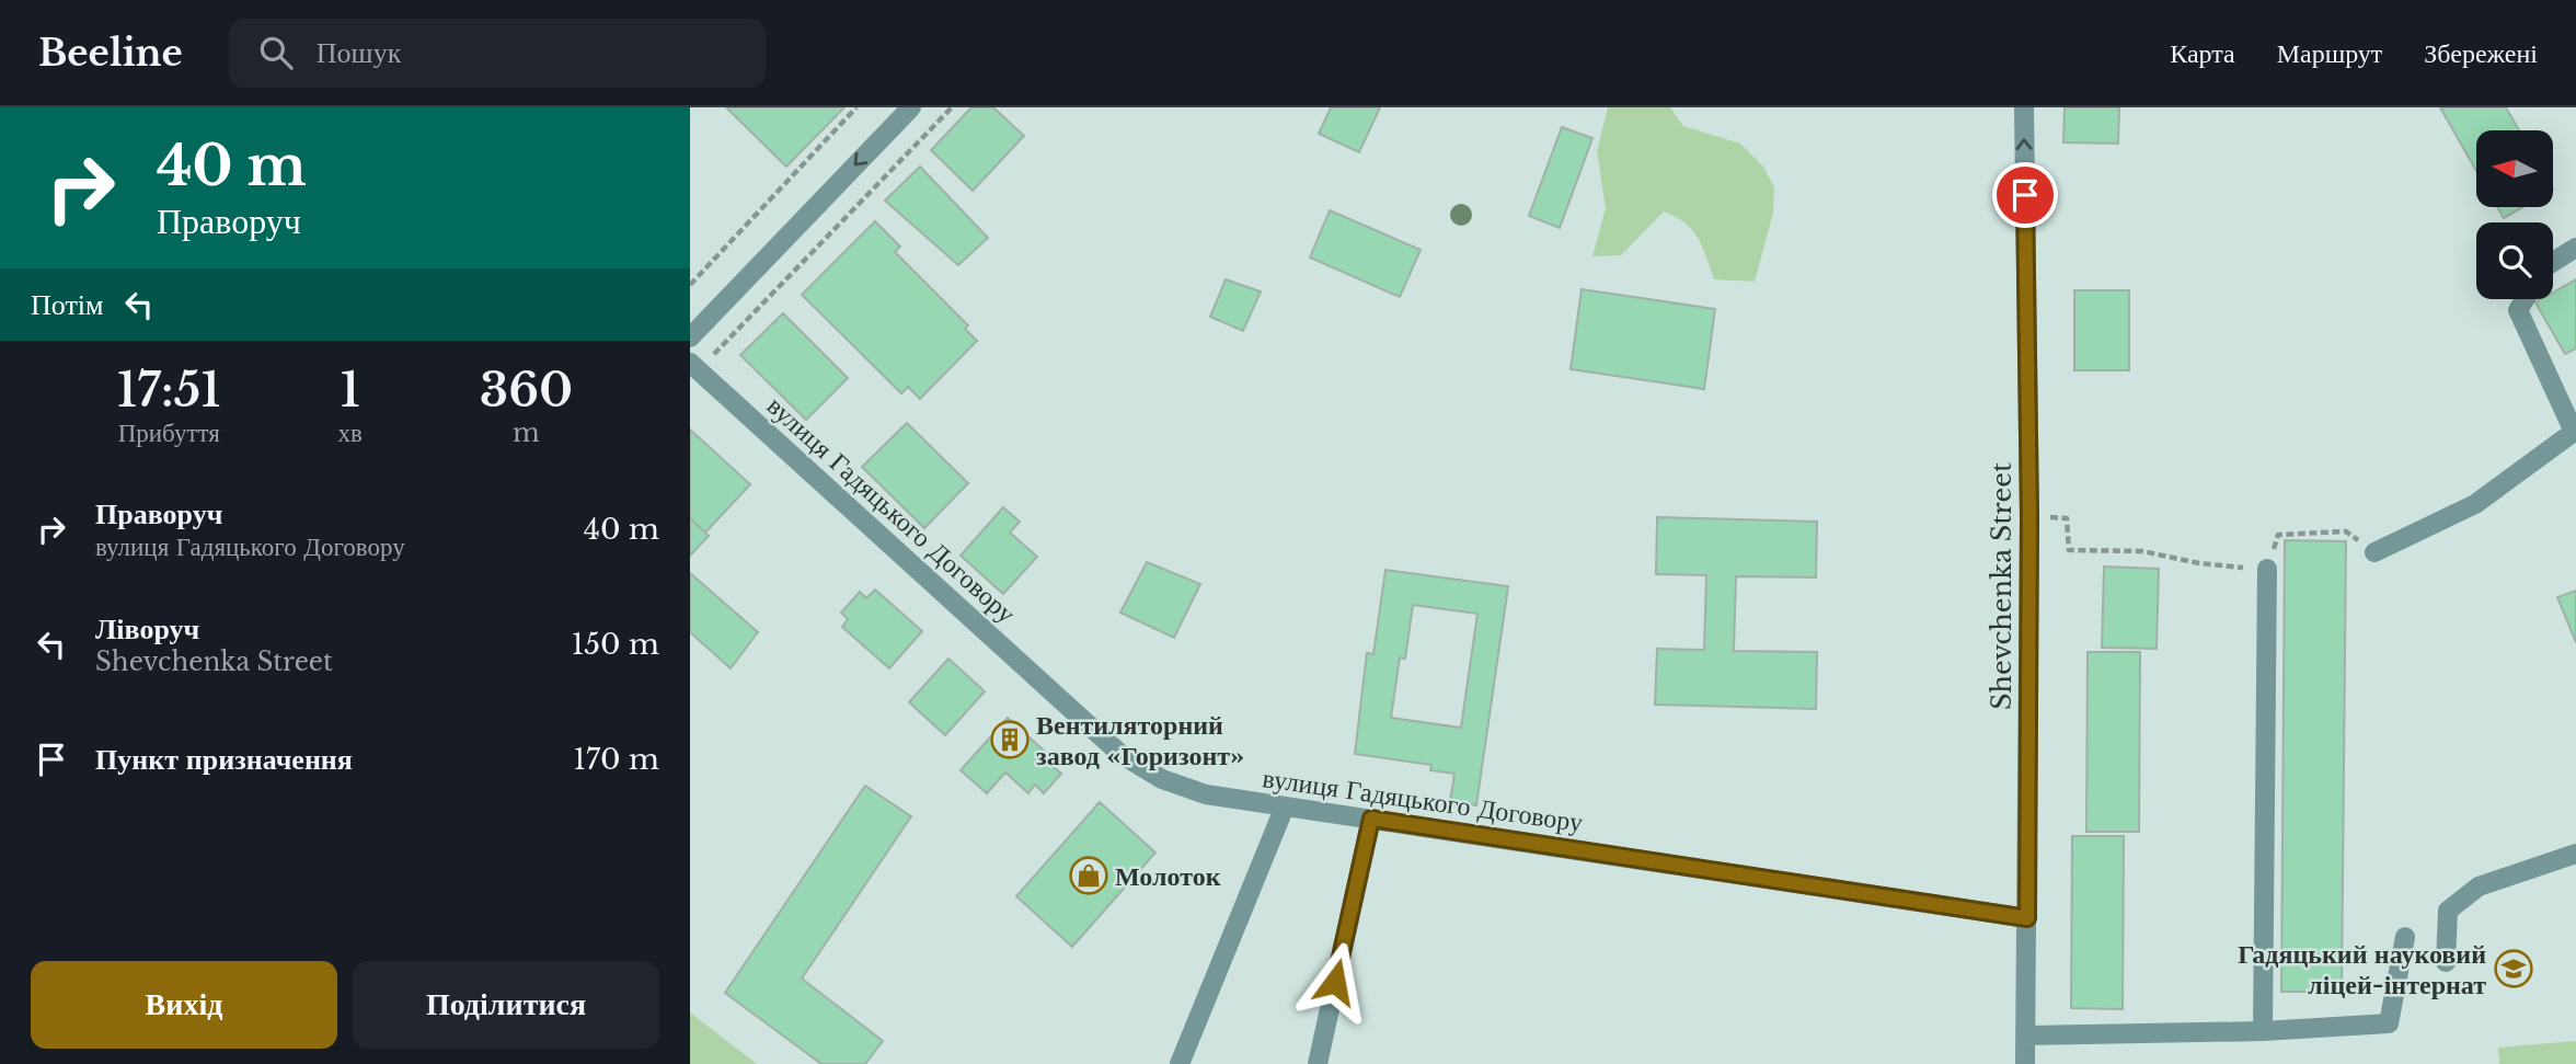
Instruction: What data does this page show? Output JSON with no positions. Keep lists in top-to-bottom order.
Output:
{
  "streets": {
    "street": ["вулиця Гадяцького Договору", "Shevchenka Street"]
  },
  "crossings": [
    ["вулиця Гадяцького Договору", "Shevchenka Street"]
  ],
  "one_way": ["Shevchenka Street"],
  "places": {
    "building": ["Вентиляторний завод «Горизонт»"],
    "shop": ["Молоток"],
    "school or university": ["Гадяцький науковий ліцей-інтернат"]
  },
  "north": "left",
  "page": {
    "header": "Beeline",
    "search": "Пошук",
    "nav": ["Карта", "Маршрут", "Збережені"],
    "turn": ["40 m", "Праворуч"],
    "then": "Потім",
    "eta": [
      "17:51",
      "Прибуття",
      "1",
      "хв",
      "360",
      "m"
    ],
    "list": [
      {
        "name": "Праворуч",
        "note": "вулиця Гадяцького Договору",
        "value": "40 m"
      },
      {
        "name": "Ліворуч",
        "note": "Shevchenka Street",
        "value": "150 m"
      },
      {
        "name": "Пункт призначення",
        "value": "170 m"
      }
    ],
    "buttons": ["Вихід", "Поділитися"]
  }
}
